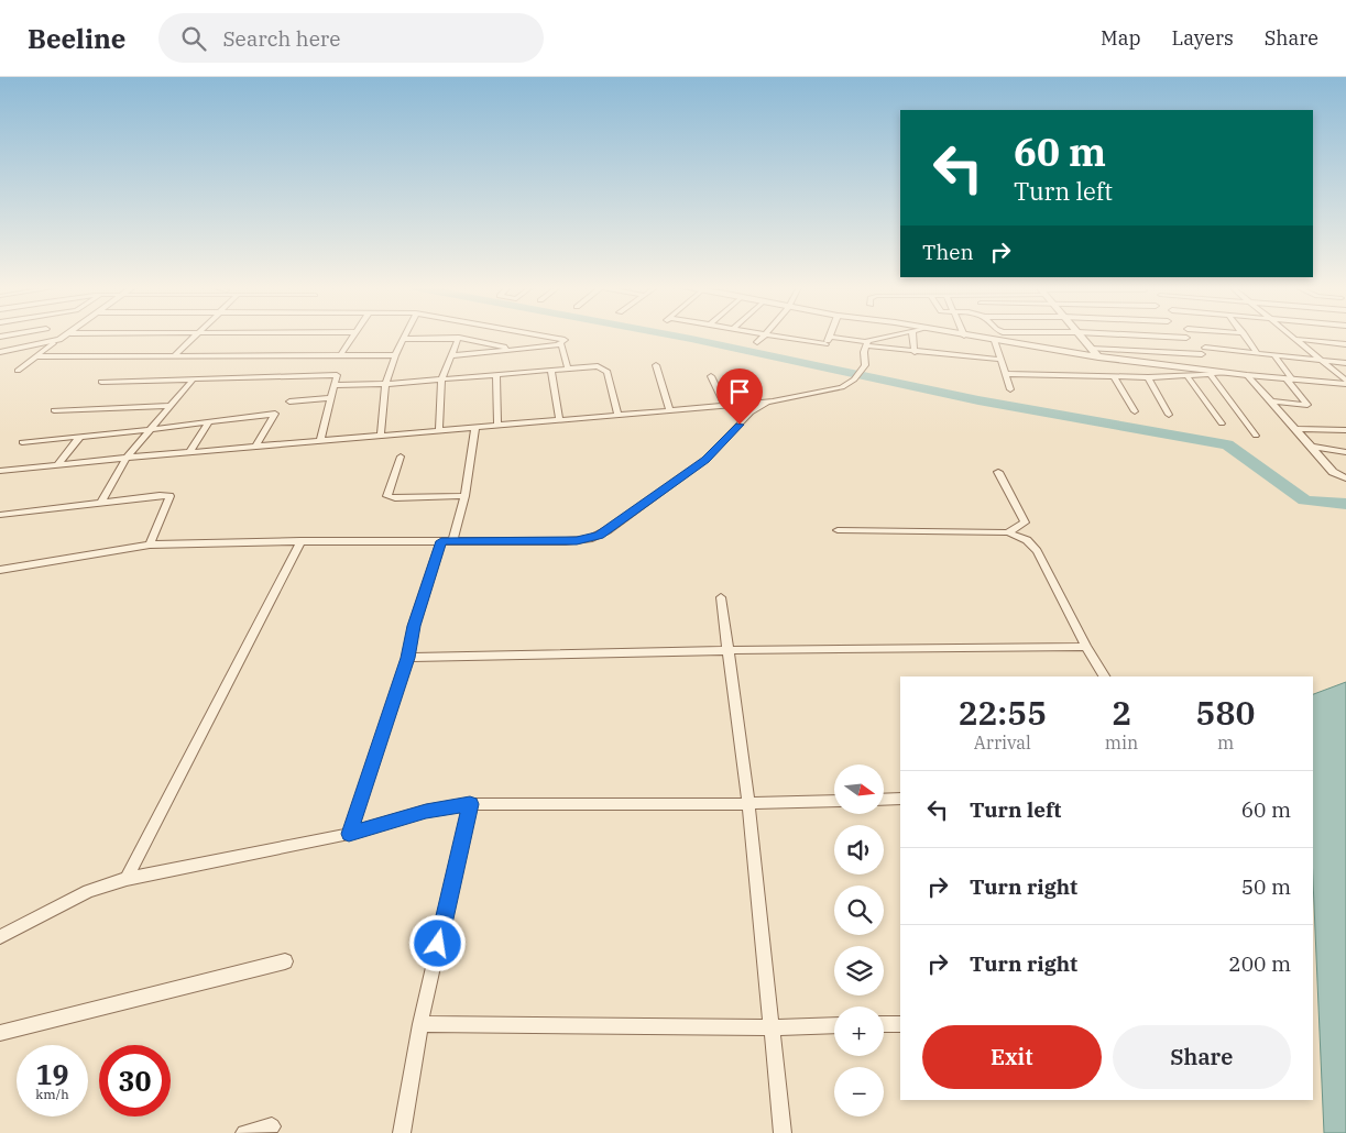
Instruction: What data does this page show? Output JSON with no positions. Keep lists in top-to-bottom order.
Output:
{
  "north": "right",
  "page": {
    "header": "Beeline",
    "search": "Search here",
    "nav": ["Map", "Layers", "Share"],
    "turn": ["60 m", "Turn left"],
    "then": "Then",
    "eta": [
      "22:55",
      "Arrival",
      "2",
      "min",
      "580",
      "m"
    ],
    "map_buttons": ["+", "−"],
    "list": [
      {
        "name": "Turn left",
        "value": "60 m"
      },
      {
        "name": "Turn right",
        "value": "50 m"
      },
      {
        "name": "Turn right",
        "value": "200 m"
      }
    ],
    "buttons": ["Exit", "Share"],
    "speed": "19 km/h",
    "limit": "30"
  }
}
